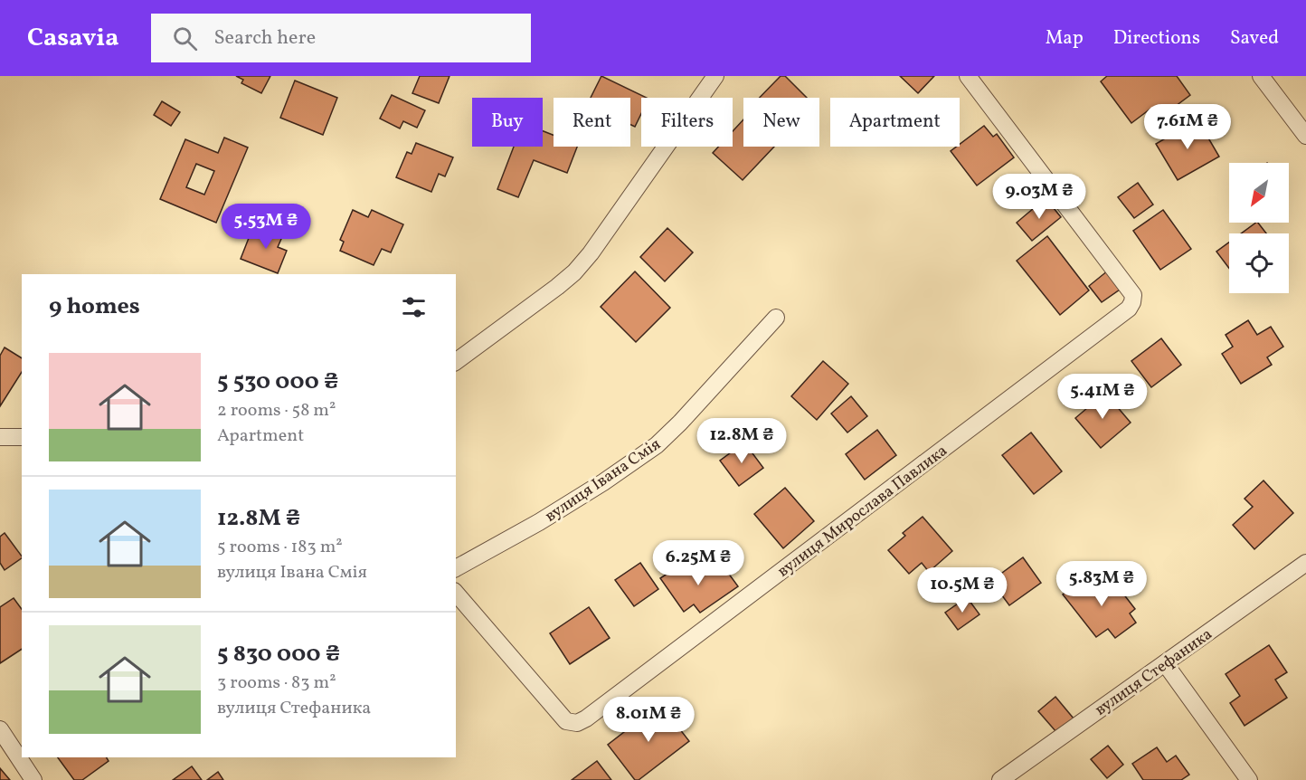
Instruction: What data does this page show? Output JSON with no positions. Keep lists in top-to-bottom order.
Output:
{
  "streets": {
    "street": ["вулиця Івана Смія", "вулиця Мирослава Павлика", "вулиця Стефаника"]
  },
  "north": "bottom left",
  "page": {
    "header": "Casavia",
    "search": "Search here",
    "nav": ["Map", "Directions", "Saved"],
    "chip": [
      "Buy",
      "Rent",
      "Filters",
      "New",
      "Apartment"
    ],
    "price": [
      "7.61M ₴",
      "9.03M ₴",
      "5.53M ₴",
      "5.41M ₴",
      "12.8M ₴",
      "6.25M ₴",
      "5.83M ₴",
      "10.5M ₴",
      "8.01M ₴"
    ],
    "heading": "9 homes",
    "list": [
      {
        "name": "5 530 000 ₴",
        "note": "2 rooms · 58 m² · Apartment"
      },
      {
        "name": "12.8M ₴",
        "note": "5 rooms · 183 m² · вулиця Івана Смія"
      },
      {
        "name": "5 830 000 ₴",
        "note": "3 rooms · 83 m² · вулиця Стефаника"
      }
    ]
  }
}
